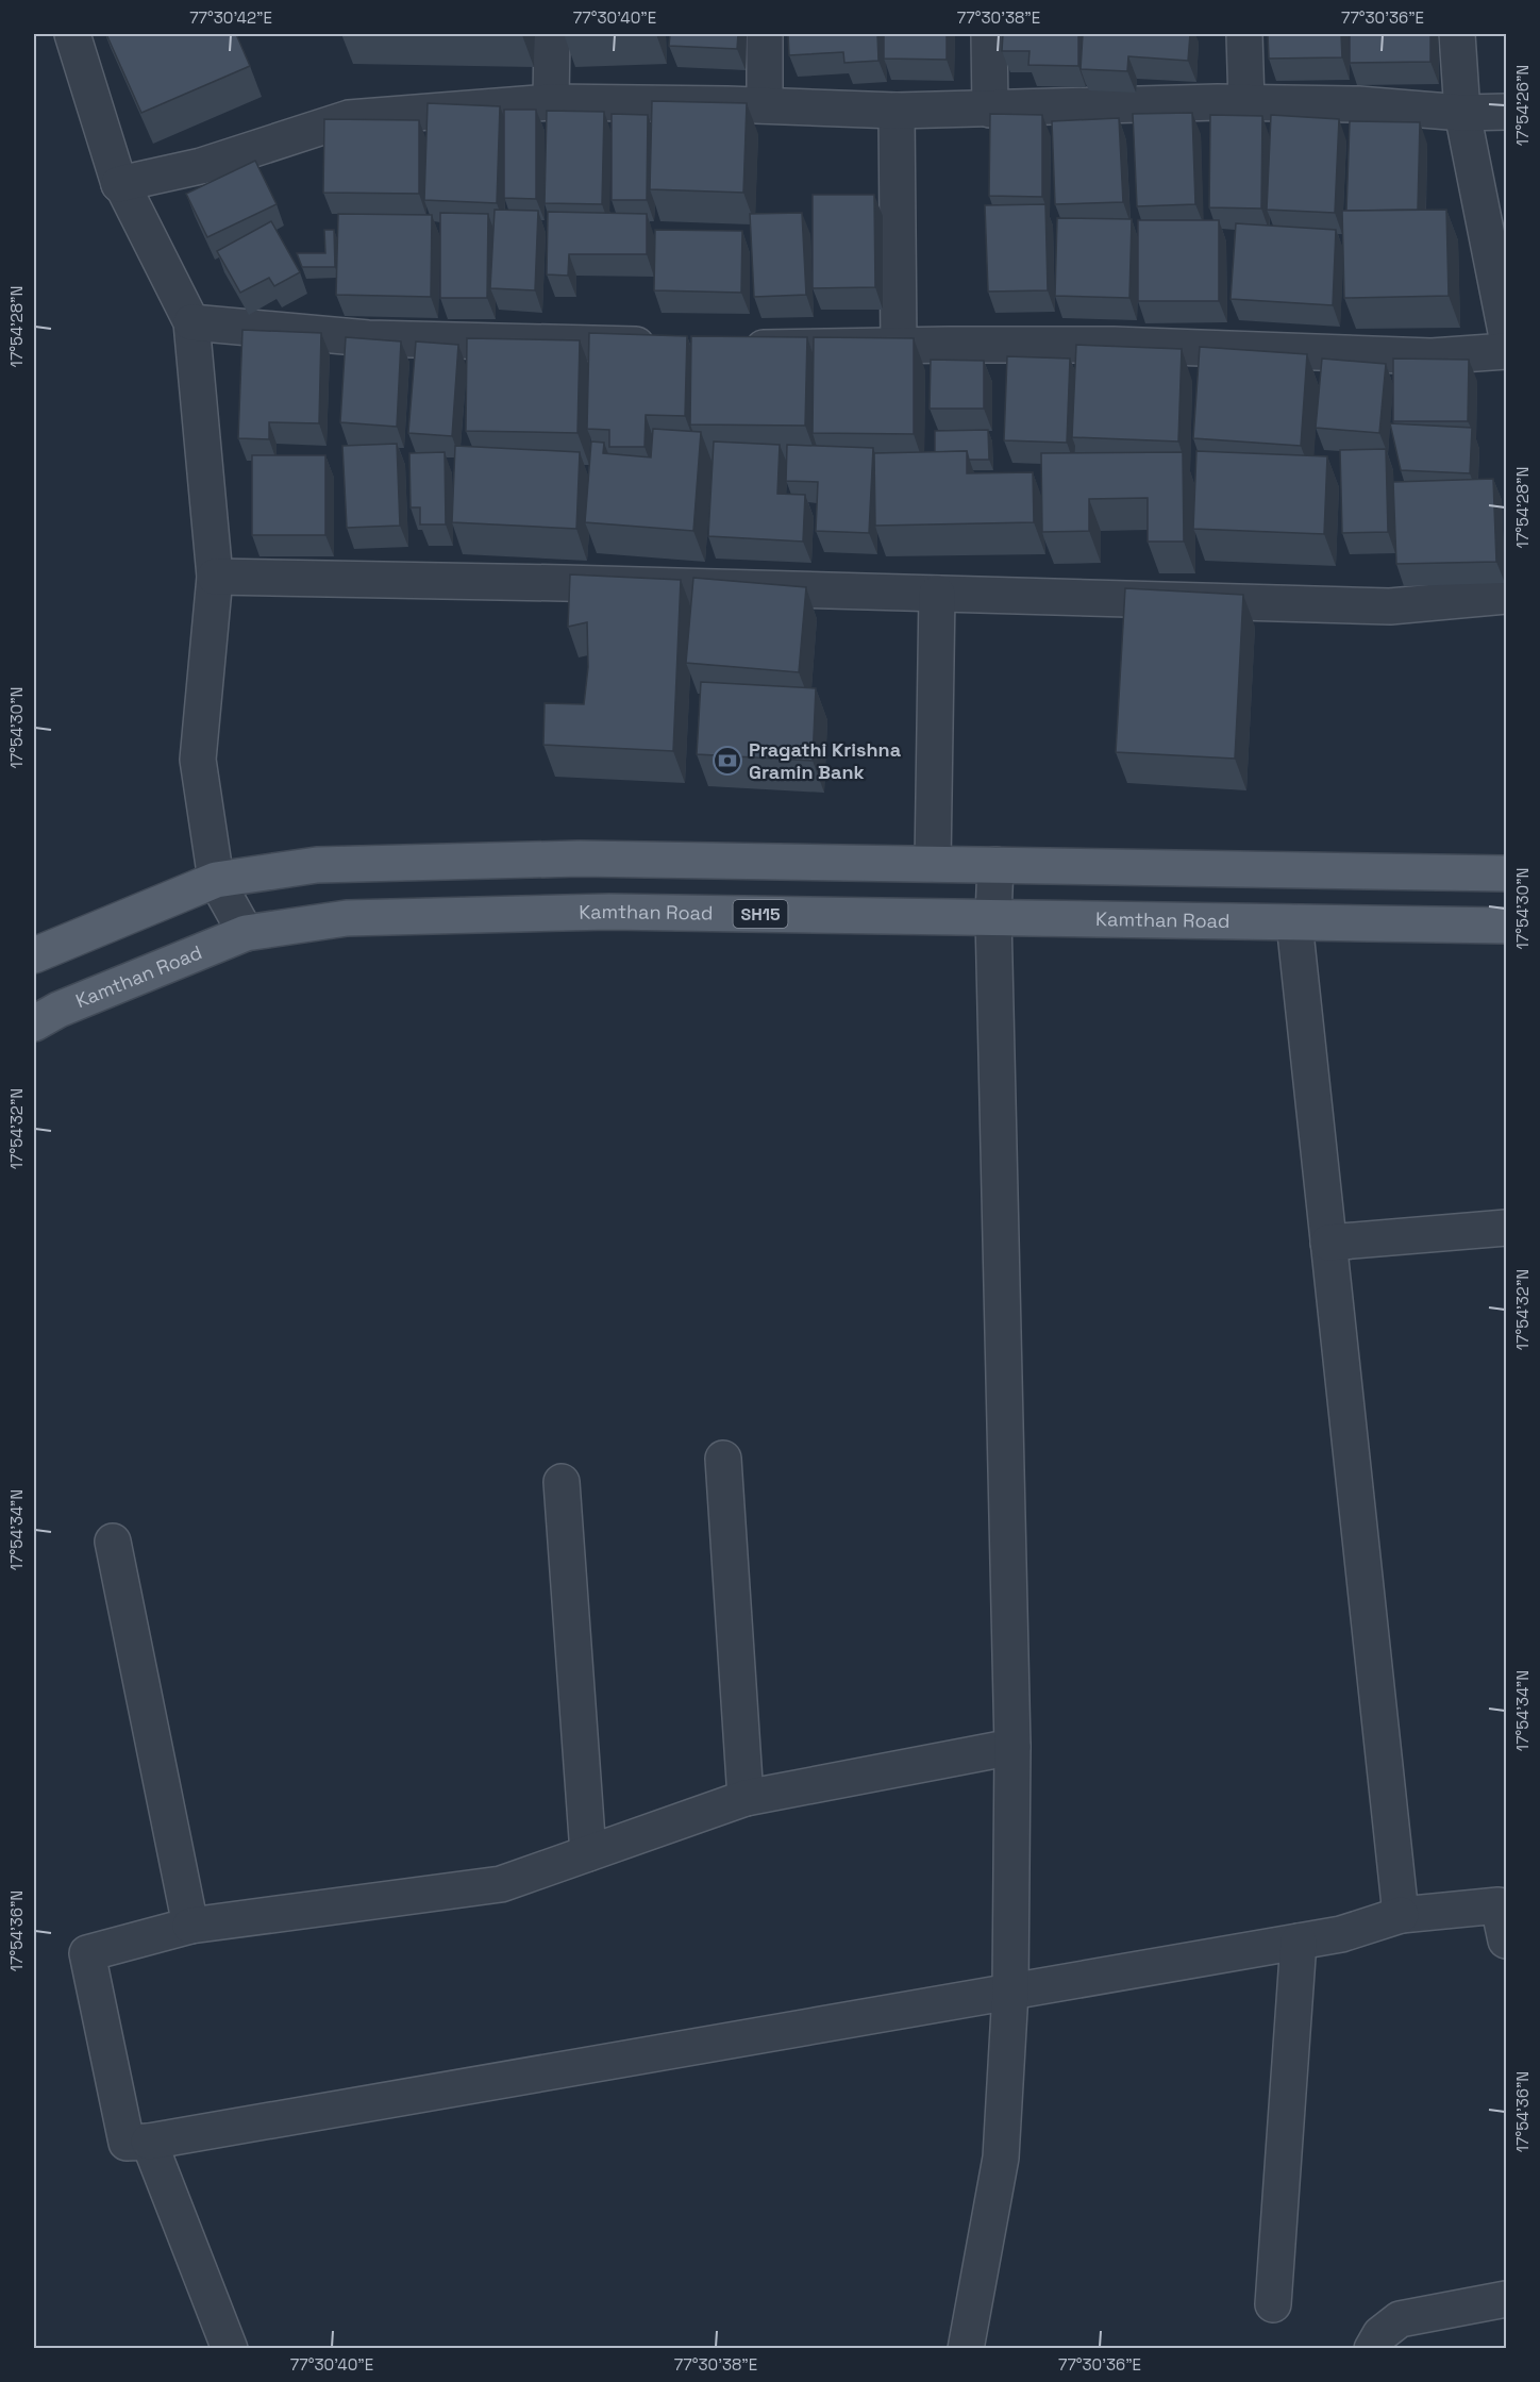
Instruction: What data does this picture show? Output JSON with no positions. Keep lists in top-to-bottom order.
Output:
{
  "streets": {
    "main road": ["Kamthan Road", "SH15"]
  },
  "places": {
    "bank": ["Pragathi Krishna Gramin Bank"]
  },
  "coordinates": [
    "77°30'42\"E",
    "77°30'40\"E",
    "77°30'38\"E",
    "77°30'36\"E",
    "17°54'26\"N",
    "17°54'28\"N",
    "17°54'30\"N",
    "17°54'32\"N",
    "17°54'34\"N",
    "17°54'36\"N"
  ]
}
